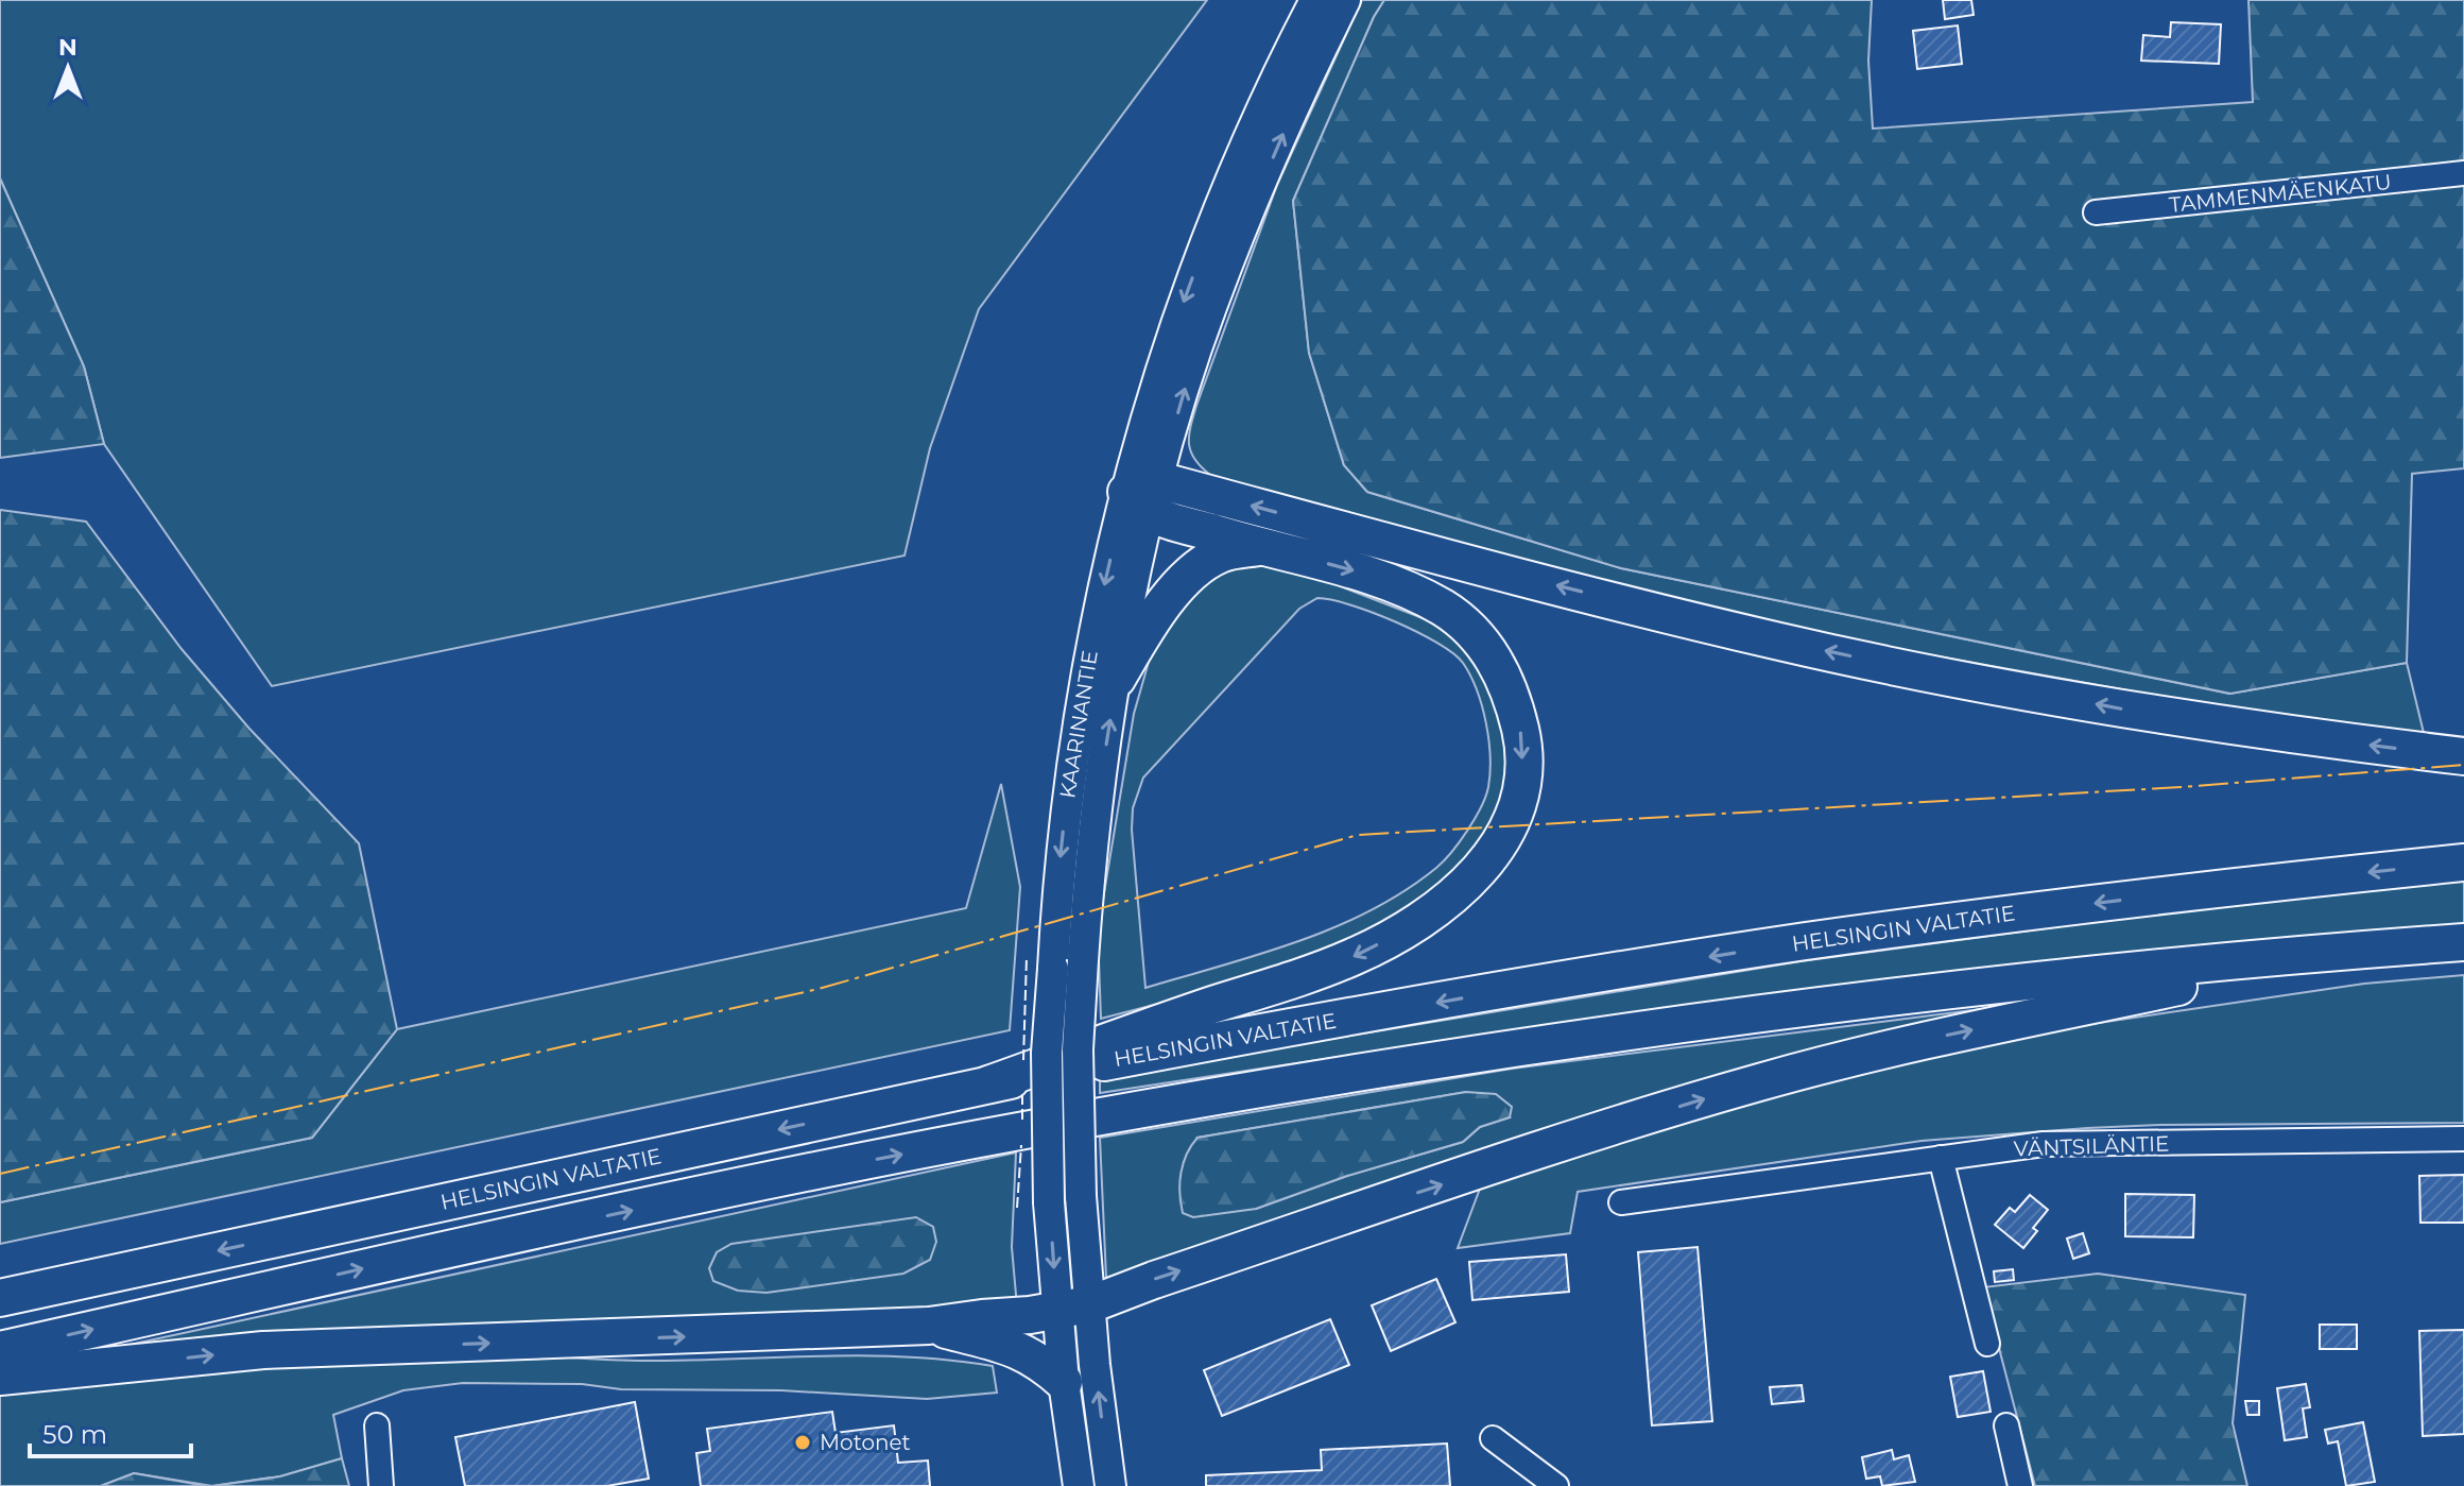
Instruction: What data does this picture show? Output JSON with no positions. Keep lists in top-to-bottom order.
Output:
{
  "streets": {
    "highway": ["HELSINGIN VALTATIE"],
    "main road": ["KAARINANTIE"],
    "street": ["TAMMENMÄENKATU", "VÄNTSILÄNTIE"]
  },
  "places": ["Motonet"],
  "scale_bar": "50 m",
  "north": "top"
}
